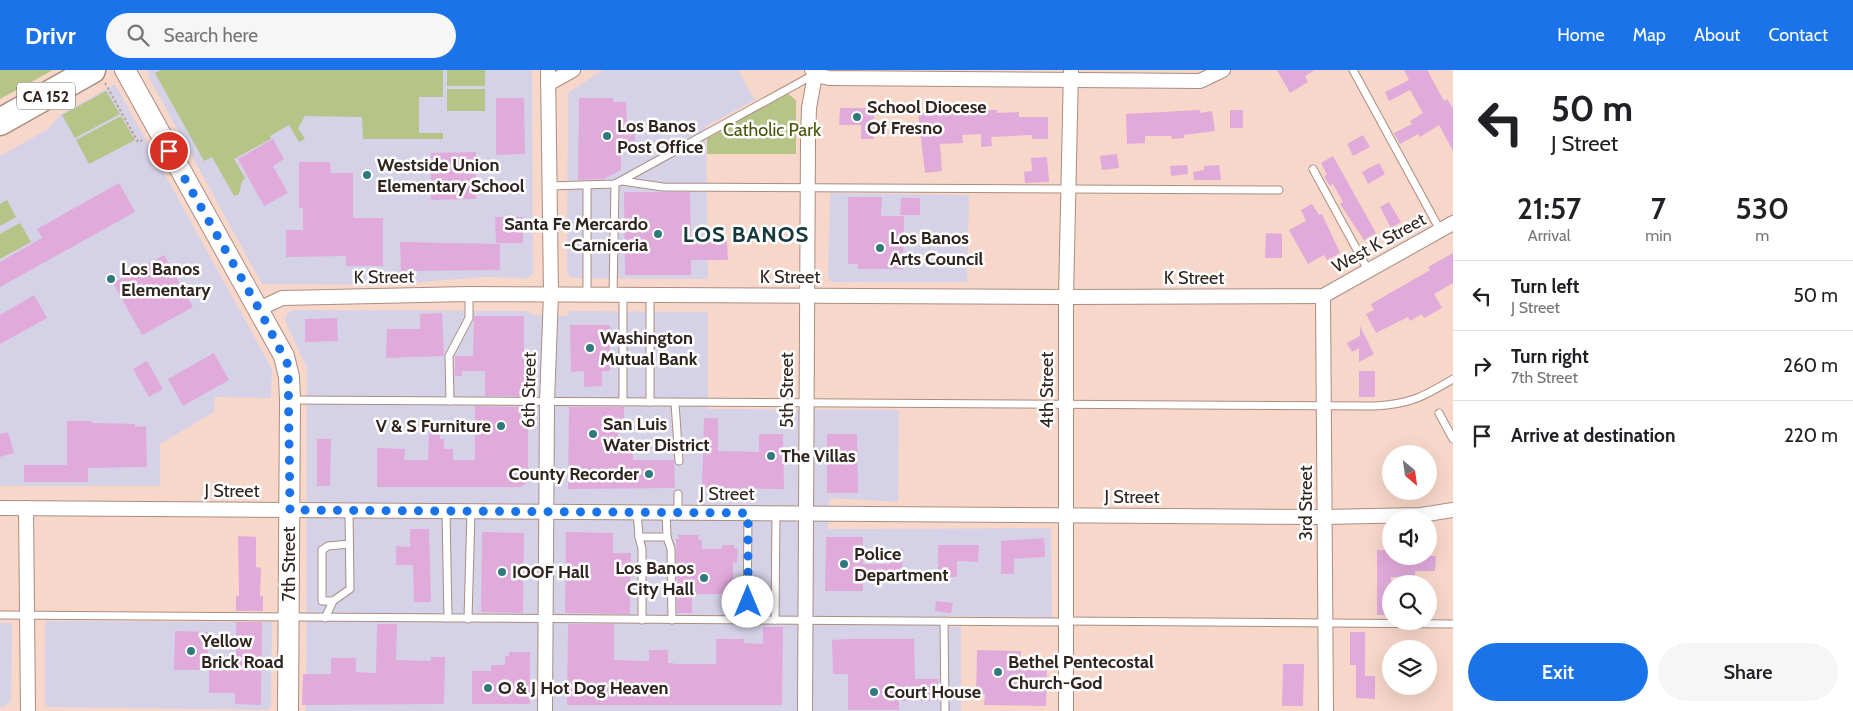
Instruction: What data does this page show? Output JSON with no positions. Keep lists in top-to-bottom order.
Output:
{
  "streets": {
    "highway": ["CA 152"],
    "street": [
      "West K Street",
      "K Street",
      "6th Street",
      "5th Street",
      "4th Street",
      "J Street",
      "3rd Street",
      "7th Street"
    ]
  },
  "crossings": [
    ["West K Street", "K Street"],
    ["West K Street", "3rd Street"],
    ["K Street", "6th Street"],
    ["K Street", "5th Street"],
    ["K Street", "4th Street"],
    ["K Street", "3rd Street"],
    ["K Street", "7th Street"],
    ["6th Street", "J Street"],
    ["5th Street", "J Street"],
    ["4th Street", "J Street"],
    ["J Street", "3rd Street"],
    ["J Street", "7th Street"]
  ],
  "districts": ["LOS BANOS"],
  "parks": ["Catholic Park"],
  "places": [
    "School Diocese Of Fresno",
    "Los Banos Post Office",
    "Westside Union Elementary School",
    "Santa Fe Mercardo -Carniceria",
    "Los Banos Arts Council",
    "Los Banos Elementary",
    "Washington Mutual Bank",
    "V & S Furniture",
    "San Luis Water District",
    "The Villas",
    "County Recorder",
    "Police Department",
    "IOOF Hall",
    "Los Banos City Hall",
    "Yellow Brick Road",
    "Bethel Pentecostal Church-God",
    "O & J Hot Dog Heaven",
    "Court House"
  ],
  "north": "bottom right",
  "page": {
    "header": "Drivr",
    "search": "Search here",
    "nav": [
      "Home",
      "Map",
      "About",
      "Contact"
    ],
    "turn": ["50 m", "J Street"],
    "eta": [
      "21:57",
      "Arrival",
      "7",
      "min",
      "530",
      "m"
    ],
    "list": [
      {
        "name": "Turn left",
        "note": "J Street",
        "value": "50 m"
      },
      {
        "name": "Turn right",
        "note": "7th Street",
        "value": "260 m"
      },
      {
        "name": "Arrive at destination",
        "value": "220 m"
      }
    ],
    "buttons": ["Exit", "Share"]
  }
}
